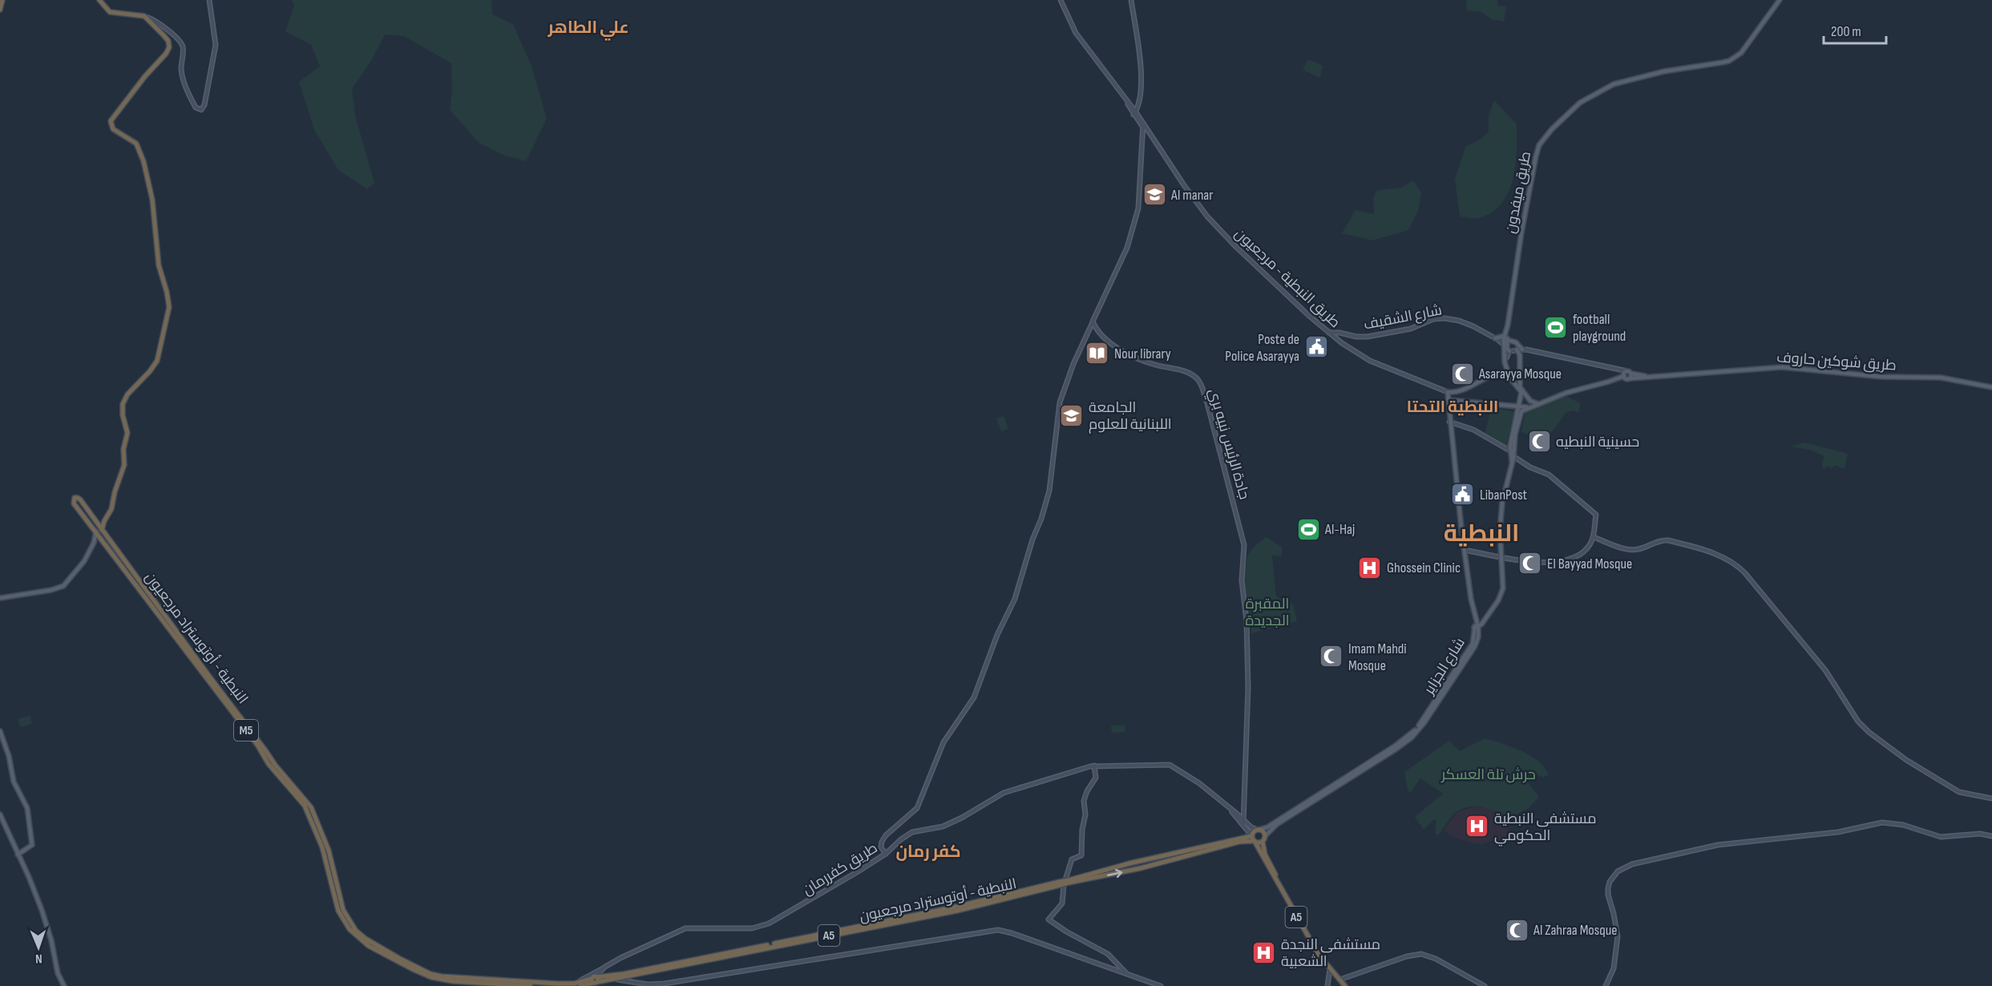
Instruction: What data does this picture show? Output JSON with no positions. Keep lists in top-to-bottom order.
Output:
{
  "streets": {
    "highway": ["النبطية - أوتوستراد مرجعيون", "M5", "A5"],
    "main road": ["طريق ميفدون", "طريق شوكين حاروف", "شارع الجزاير"],
    "street": [
      "طريق النبطية - مرجعيون",
      "شارع الشقيف",
      "جادة الرئيس نبيه بري",
      "طريق كفررمان"
    ]
  },
  "crossings": [
    ["طريق ميفدون", "شارع الشقيف"],
    ["طريق النبطية - مرجعيون", "شارع الشقيف"],
    ["النبطية - أوتوستراد مرجعيون", "طريق كفررمان"],
    ["النبطية - أوتوستراد مرجعيون", "A5"]
  ],
  "districts": [
    "علي الطاهر",
    "النبطية التحتا",
    "النبطية",
    "كفر رمان"
  ],
  "parks": ["المقبرة الجديدة", "حرش تلة العسكر"],
  "places": {
    "school or university": ["Al manar", "الجامعة اللبنانية للعلوم"],
    "sports": ["football playground", "Al-Haj"],
    "public building": ["Poste de Police Asarayya", "LibanPost"],
    "library": ["Nour library"],
    "mosque": [
      "Asarayya Mosque",
      "حسينية النبطيه",
      "El Bayyad Mosque",
      "Imam Mahdi Mosque",
      "Al Zahraa Mosque"
    ],
    "hospital": ["Ghossein Clinic", "مستشفى النبطية الحكومي", "مستشفى النجدة الشعبية"]
  },
  "scale_bar": "200 m",
  "north": "bottom"
}
